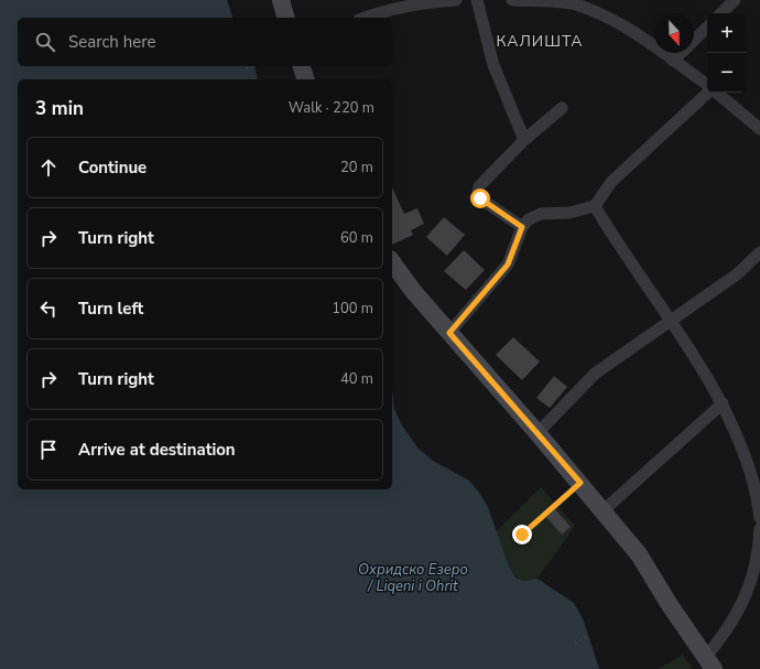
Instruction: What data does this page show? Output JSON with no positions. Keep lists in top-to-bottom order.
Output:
{
  "districts": ["КАЛИШТА"],
  "water": ["Охридско Езеро / Liqeni i Ohrit"],
  "north": "bottom",
  "page": {
    "map_buttons": ["+", "−"],
    "search": "Search here",
    "heading": ["3 min", "Walk · 220 m"],
    "list": [
      ["Continue", "20 m"],
      ["Turn right", "60 m"],
      ["Turn left", "100 m"],
      ["Turn right", "40 m"],
      "Arrive at destination"
    ]
  }
}
